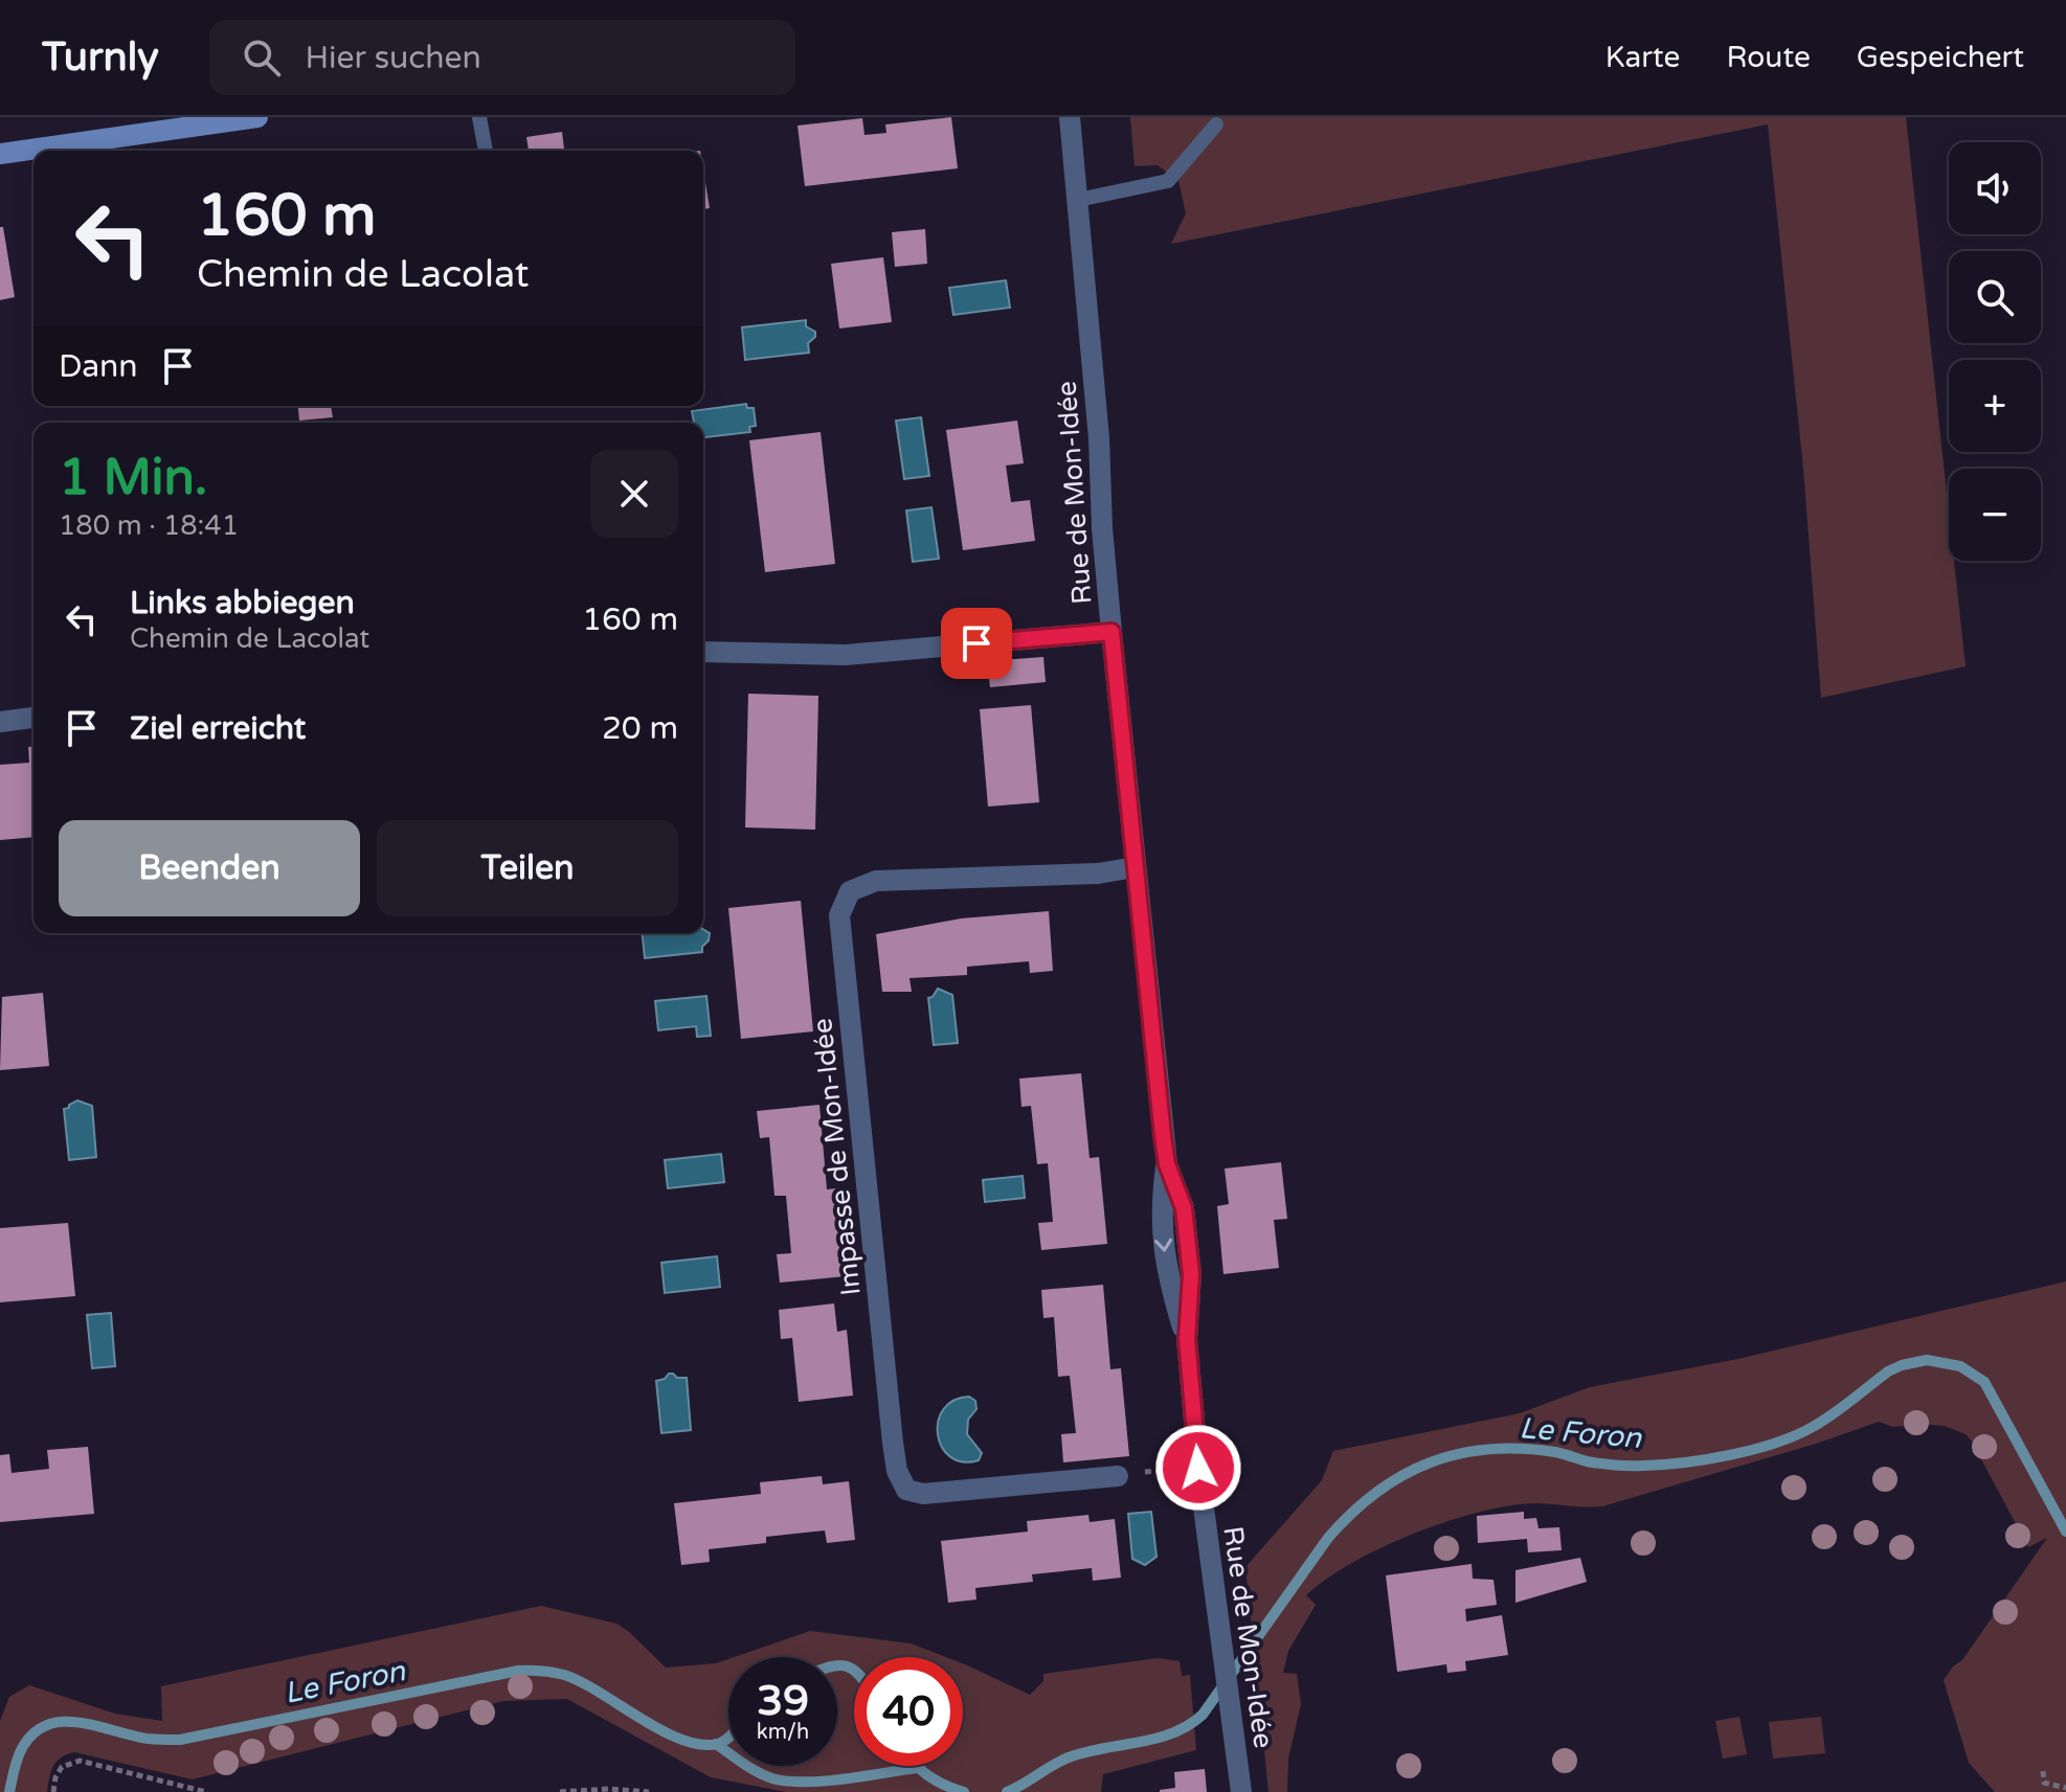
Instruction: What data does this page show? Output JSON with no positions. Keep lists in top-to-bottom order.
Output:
{
  "streets": {
    "street": ["Rue de Mon-Idée", "Impasse de Mon-Idée"]
  },
  "crossings": [
    ["Rue de Mon-Idée", "Impasse de Mon-Idée"]
  ],
  "water": ["Le Foron"],
  "page": {
    "header": "Turnly",
    "search": "Hier suchen",
    "nav": ["Karte", "Route", "Gespeichert"],
    "map_buttons": ["+", "−"],
    "turn": ["160 m", "Chemin de Lacolat"],
    "then": "Dann",
    "heading": ["1 Min.", "180 m · 18:41"],
    "list": [
      {
        "name": "Links abbiegen",
        "note": "Chemin de Lacolat",
        "value": "160 m"
      },
      {
        "name": "Ziel erreicht",
        "value": "20 m"
      }
    ],
    "buttons": ["Beenden", "Teilen"],
    "speed": "39 km/h",
    "limit": "40"
  }
}
